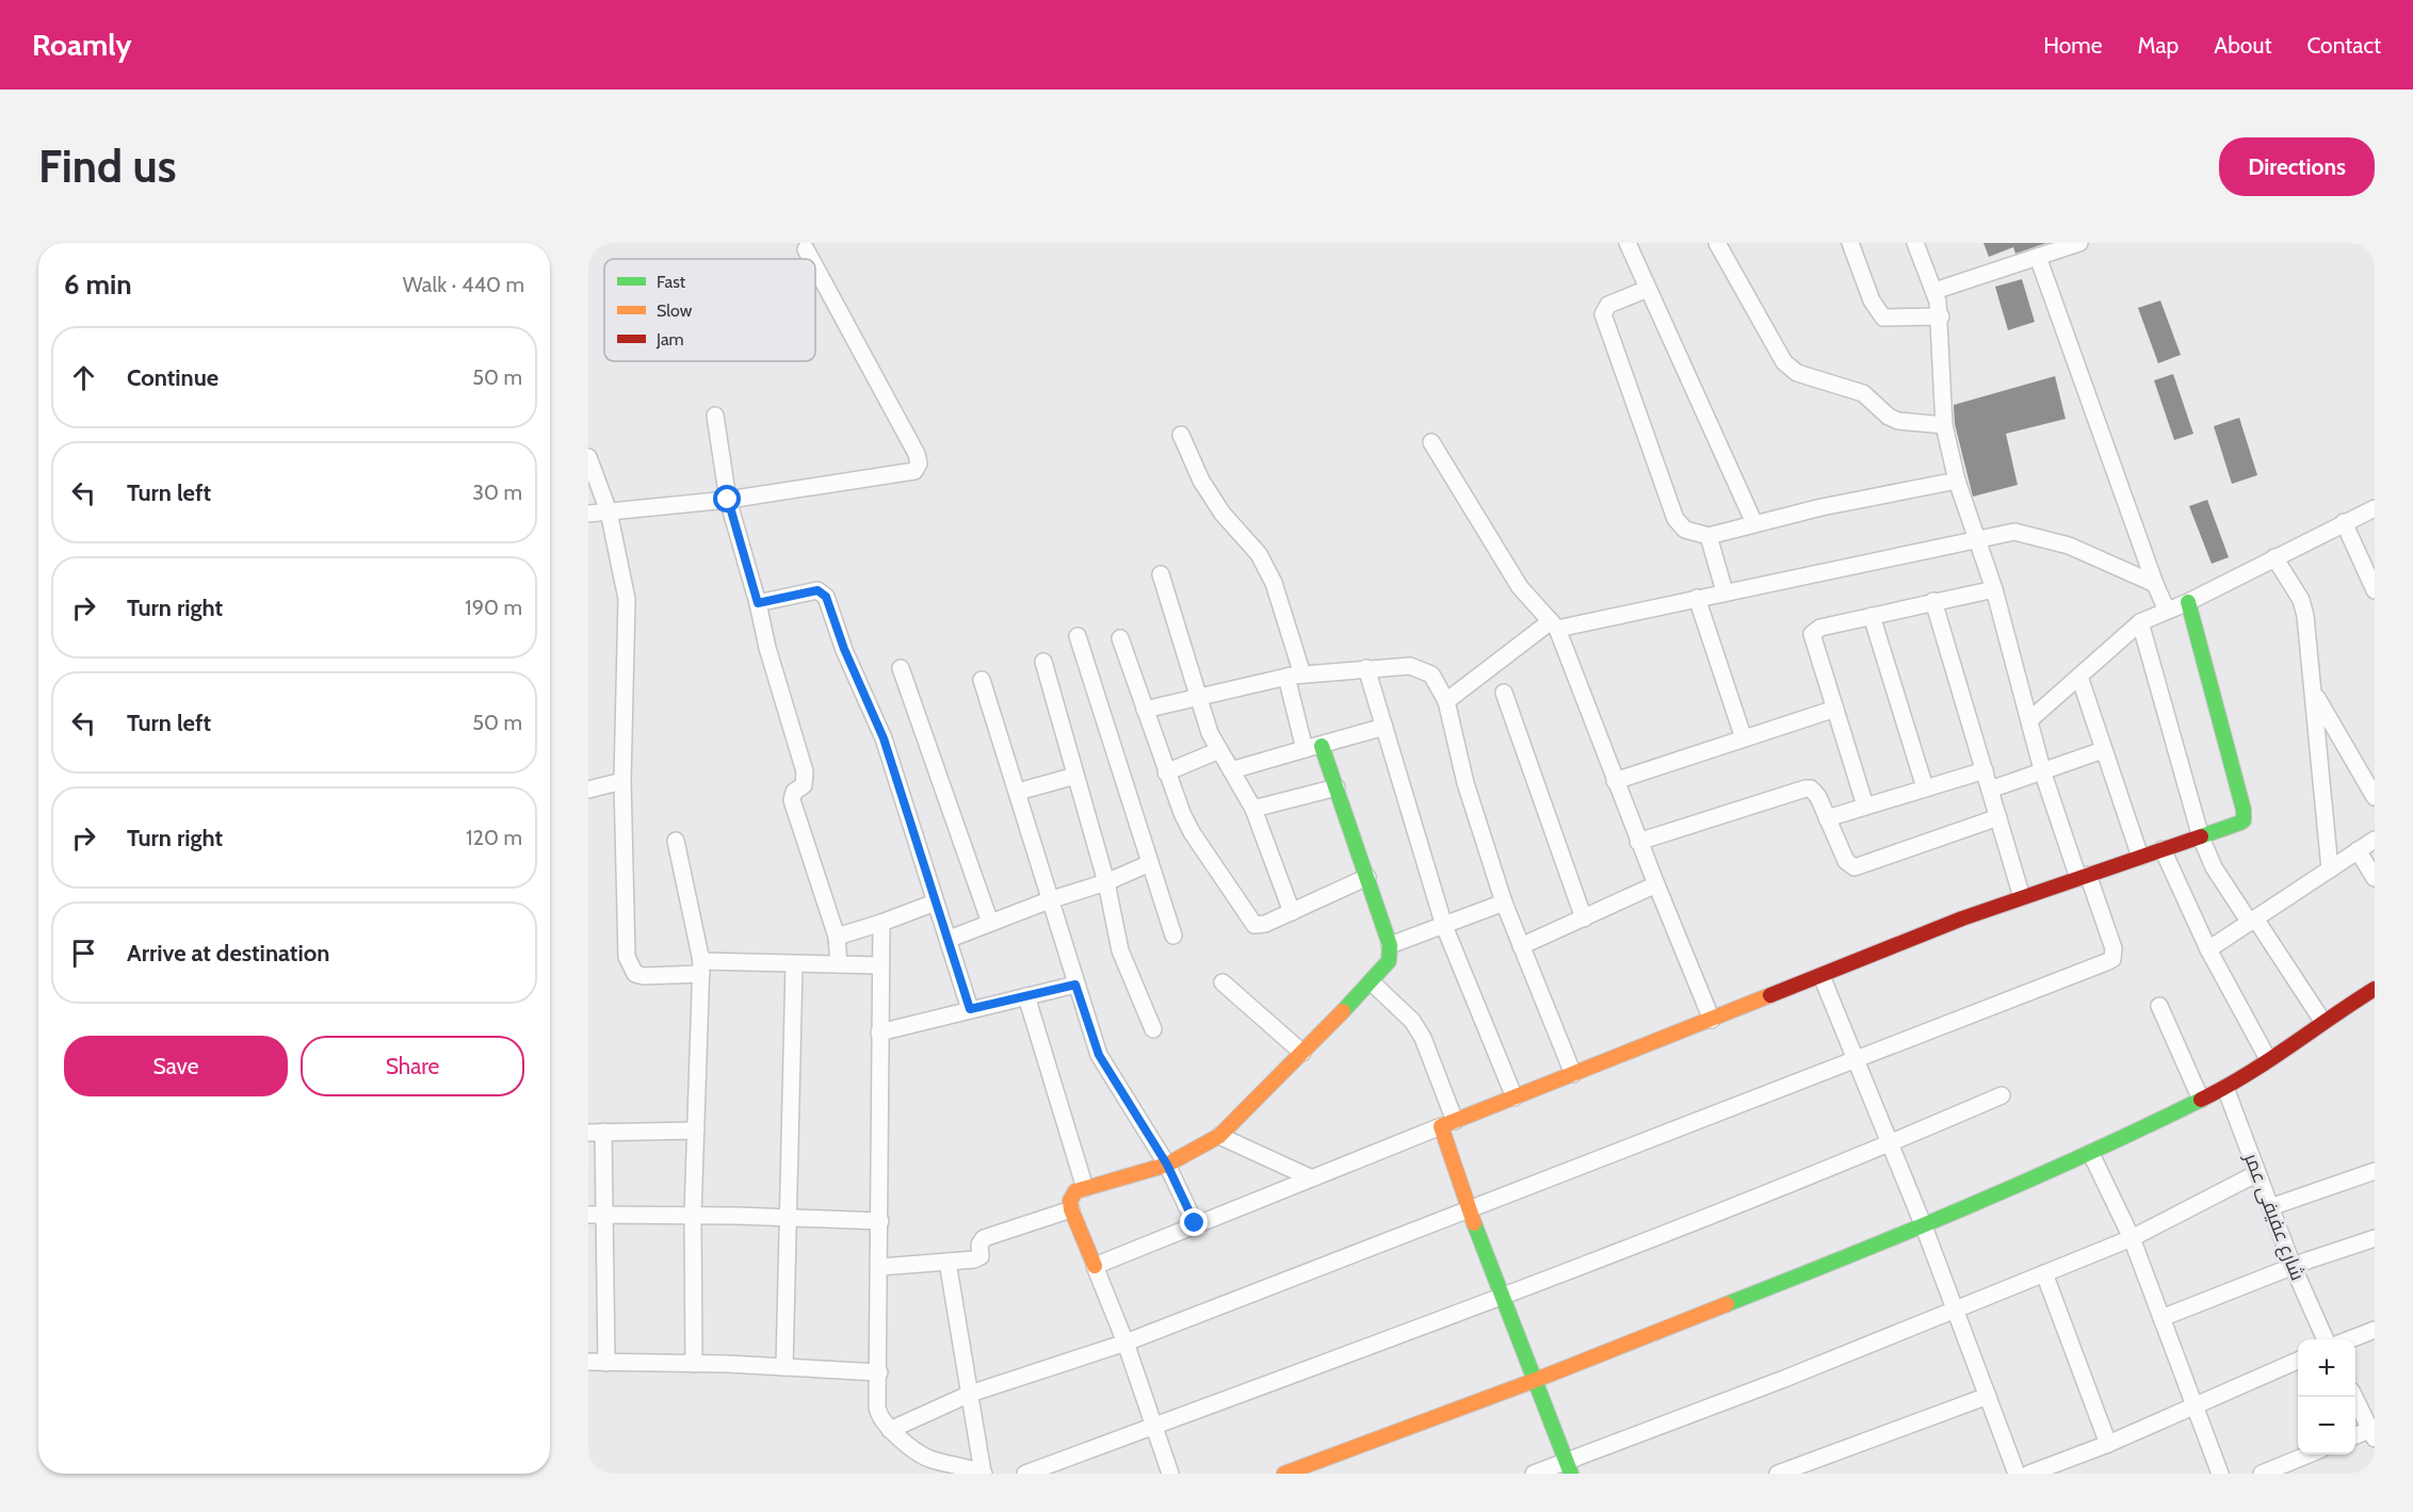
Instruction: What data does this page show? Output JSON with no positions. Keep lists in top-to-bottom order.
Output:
{
  "streets": {
    "street": ["شارع عفيفى عمر"]
  },
  "legend": ["Fast", "Slow", "Jam"],
  "page": {
    "header": "Roamly",
    "nav": [
      "Home",
      "Map",
      "About",
      "Contact"
    ],
    "buttons": [
      "Directions",
      ["Save", "Share"]
    ],
    "title": "Find us",
    "heading": ["6 min", "Walk · 440 m"],
    "list": [
      ["Continue", "50 m"],
      ["Turn left", "30 m"],
      ["Turn right", "190 m"],
      ["Turn left", "50 m"],
      ["Turn right", "120 m"],
      "Arrive at destination"
    ],
    "map_buttons": ["+", "−"]
  }
}
